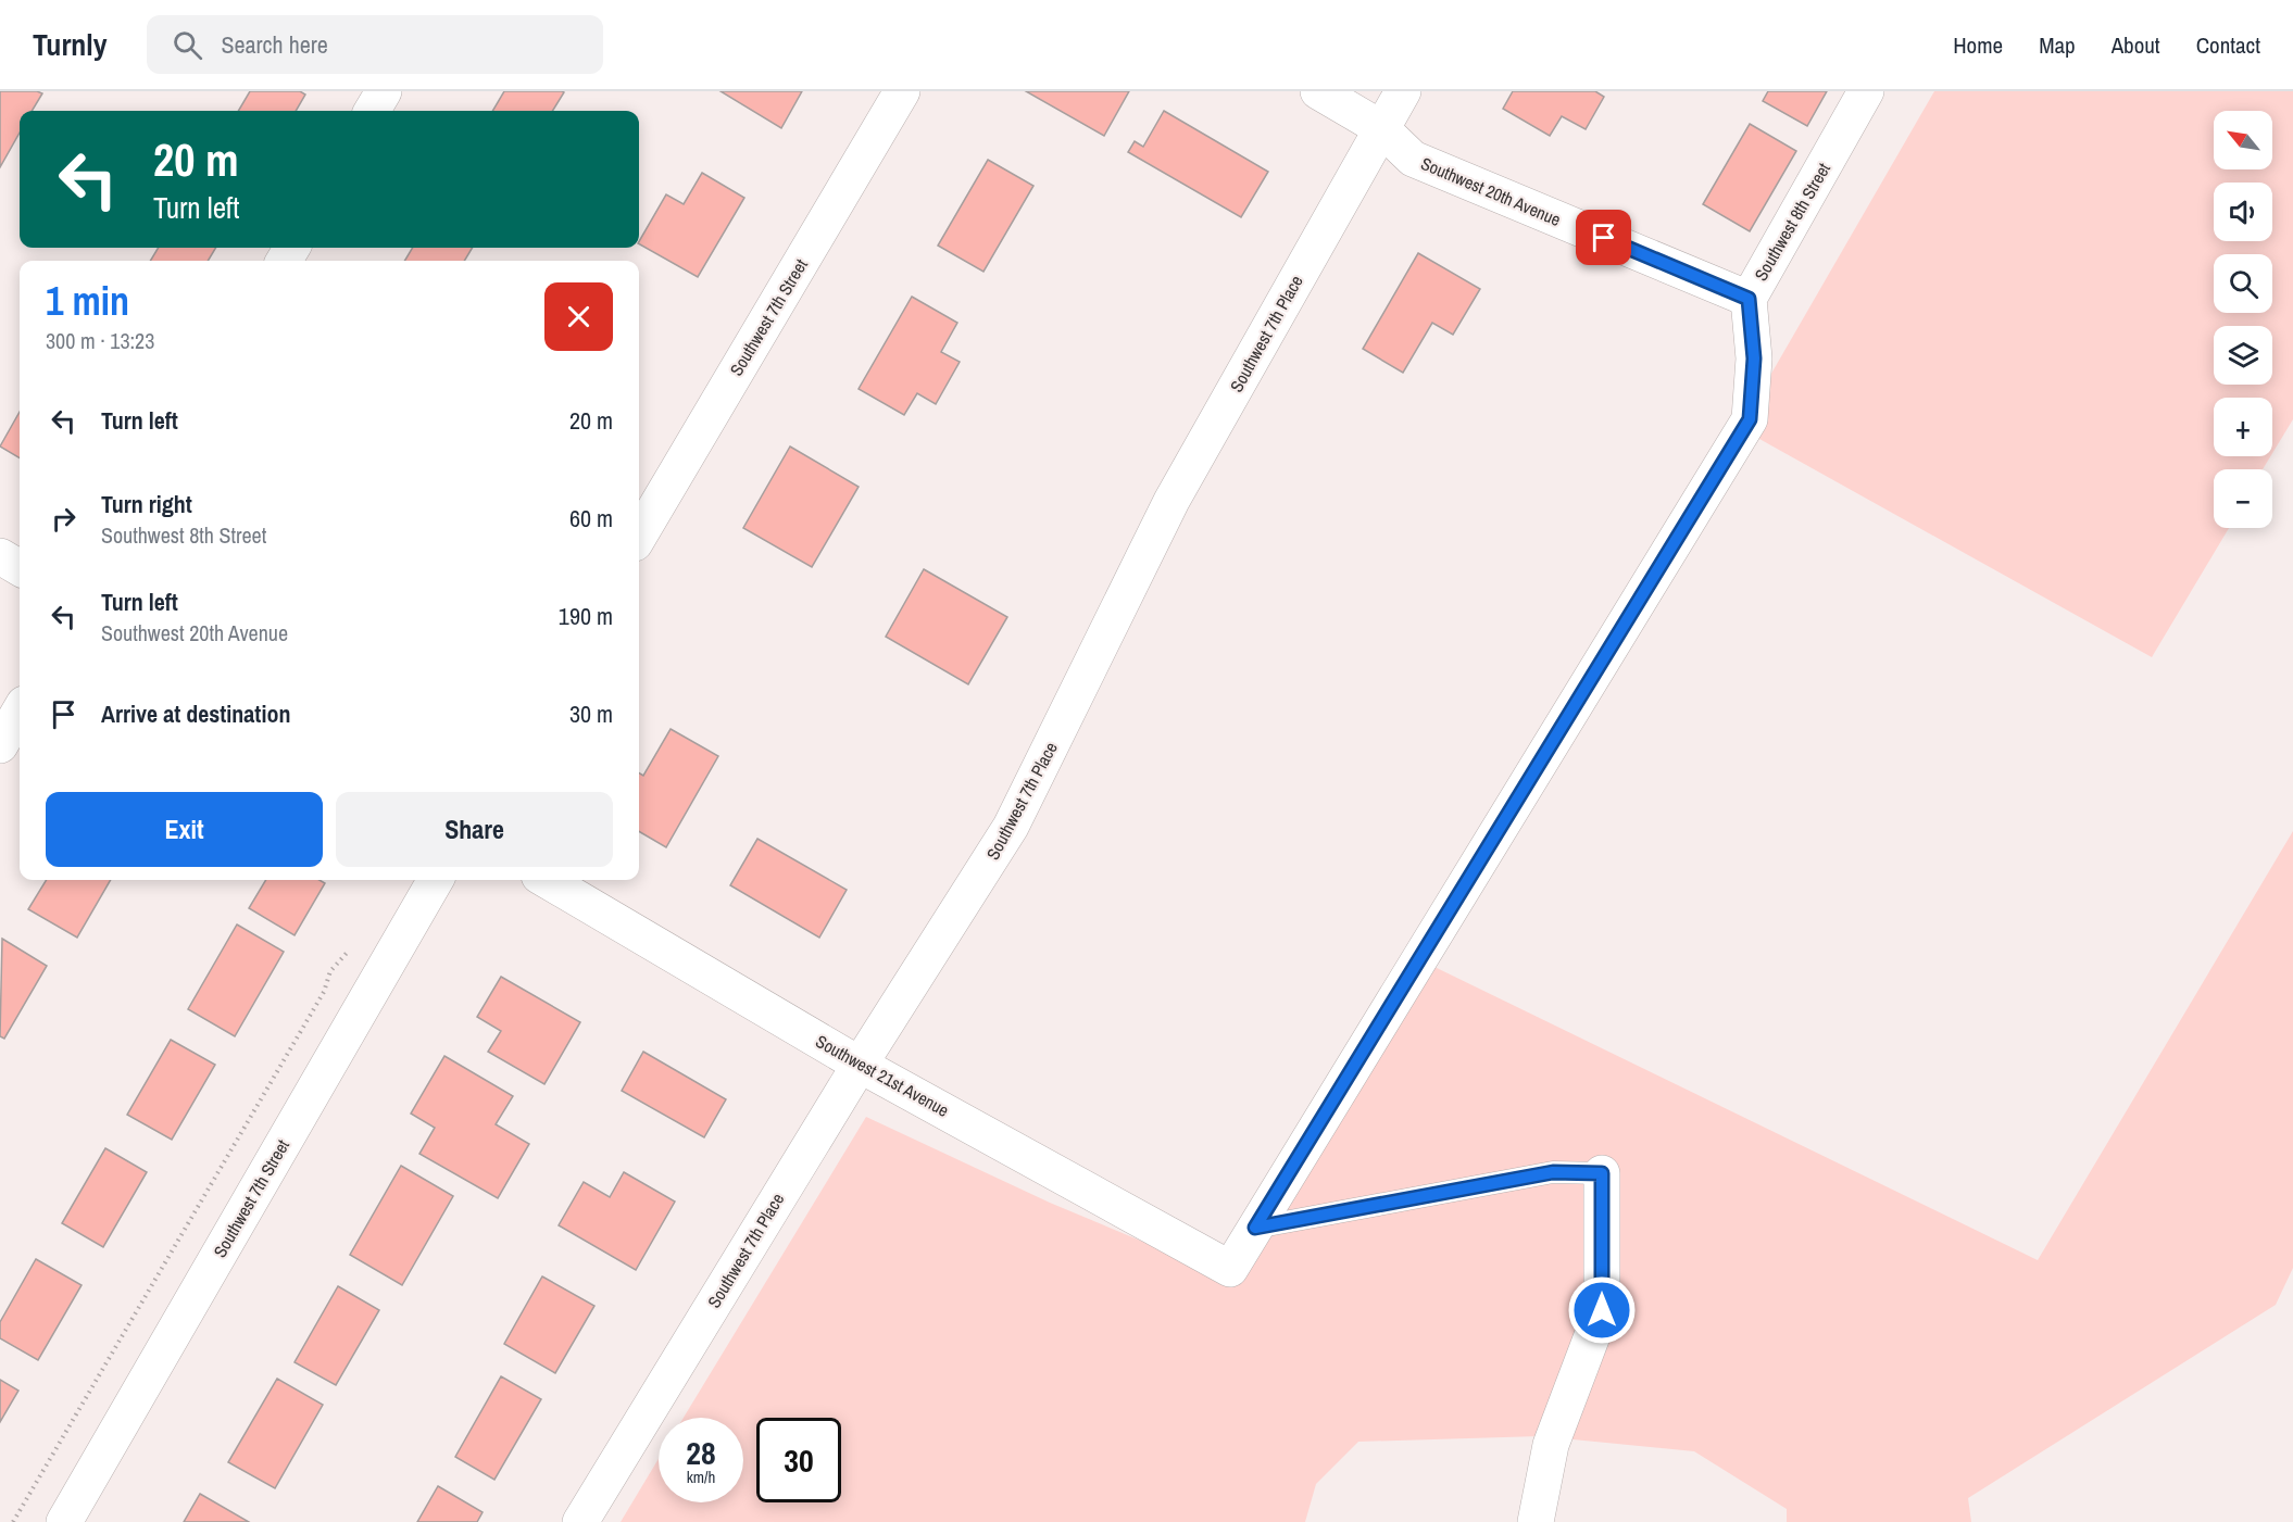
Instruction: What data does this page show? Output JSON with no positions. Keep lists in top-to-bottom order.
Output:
{
  "streets": {
    "street": [
      "Southwest 20th Avenue",
      "Southwest 8th Street",
      "Southwest 7th Street",
      "Southwest 7th Place",
      "Southwest 21st Avenue"
    ]
  },
  "crossings": [
    ["Southwest 20th Avenue", "Southwest 8th Street"],
    ["Southwest 20th Avenue", "Southwest 7th Place"],
    ["Southwest 8th Street", "Southwest 21st Avenue"],
    ["Southwest 7th Place", "Southwest 21st Avenue"]
  ],
  "north": "top left",
  "page": {
    "header": "Turnly",
    "search": "Search here",
    "nav": [
      "Home",
      "Map",
      "About",
      "Contact"
    ],
    "map_buttons": ["+", "−"],
    "turn": ["20 m", "Turn left"],
    "heading": ["1 min", "300 m · 13:23"],
    "list": [
      {
        "name": "Turn left",
        "value": "20 m"
      },
      {
        "name": "Turn right",
        "note": "Southwest 8th Street",
        "value": "60 m"
      },
      {
        "name": "Turn left",
        "note": "Southwest 20th Avenue",
        "value": "190 m"
      },
      {
        "name": "Arrive at destination",
        "value": "30 m"
      }
    ],
    "buttons": ["Exit", "Share"],
    "speed": "28 km/h",
    "limit": "30"
  }
}
